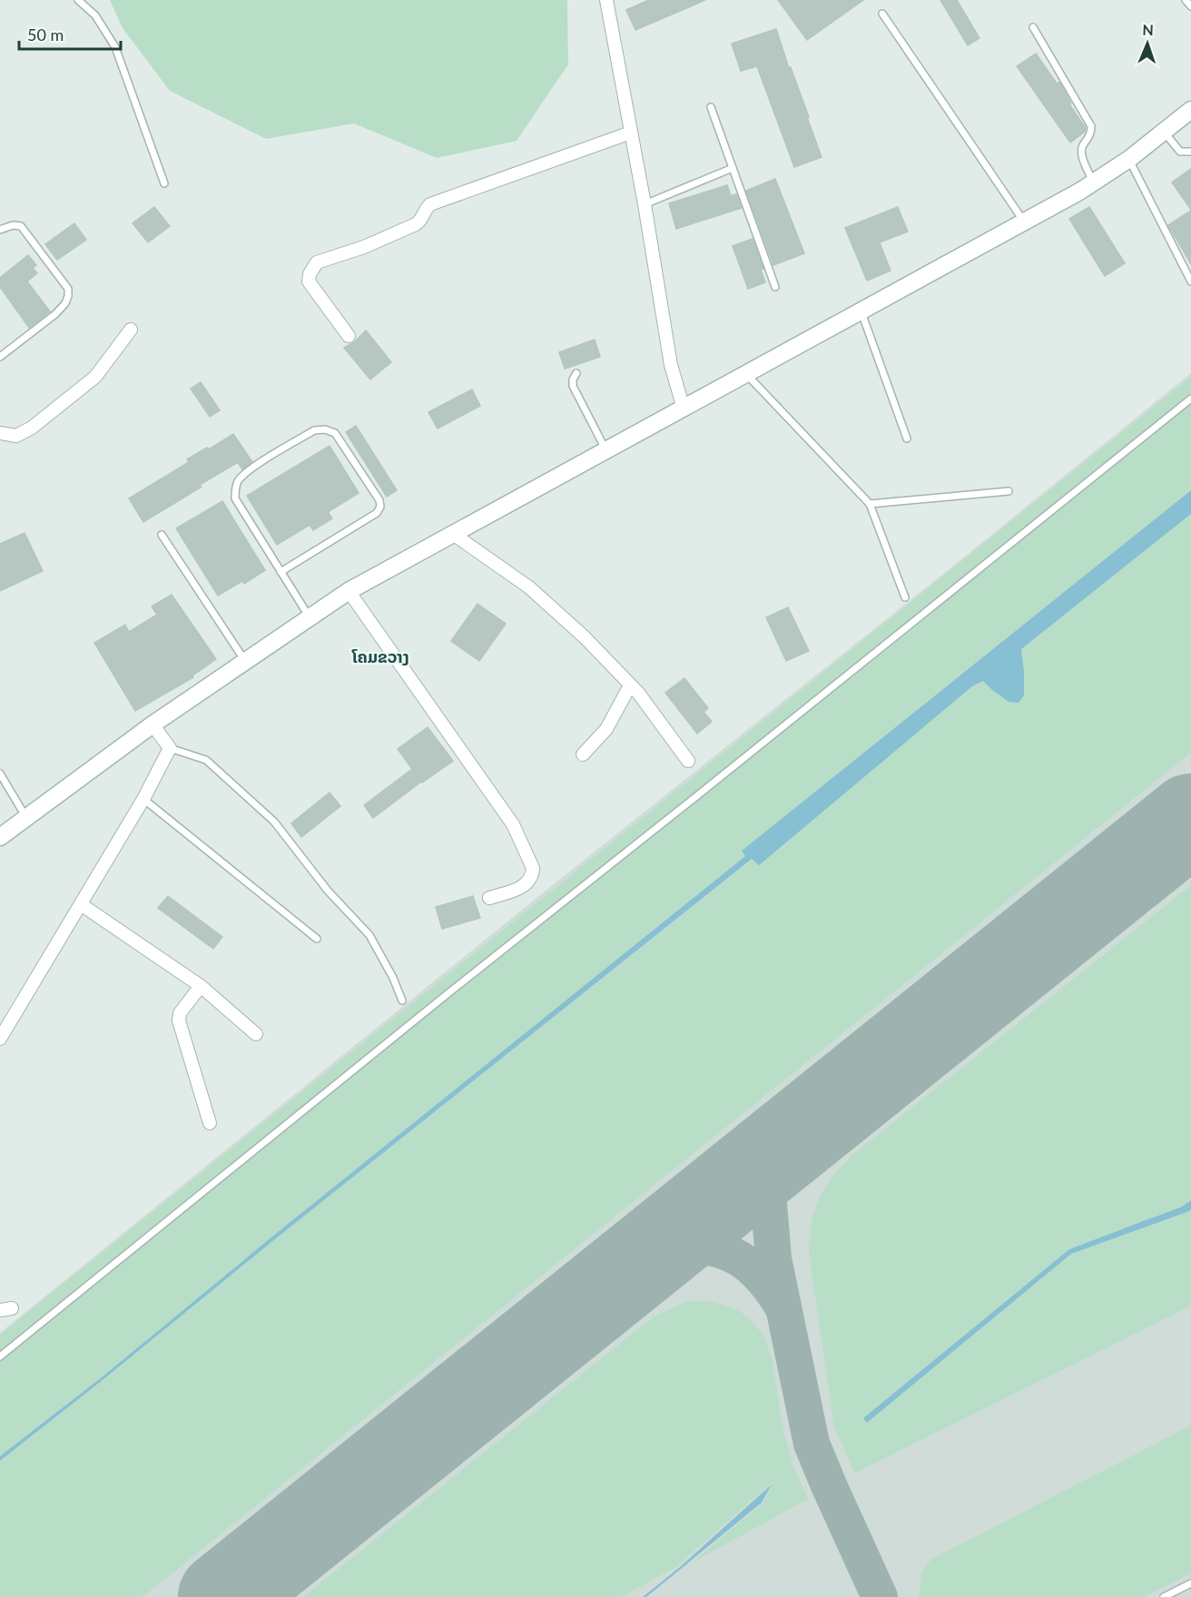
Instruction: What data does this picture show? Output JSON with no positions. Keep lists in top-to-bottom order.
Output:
{
  "districts": ["ໂຄມຂວາງ"],
  "scale_bar": "50 m",
  "north": "top"
}
